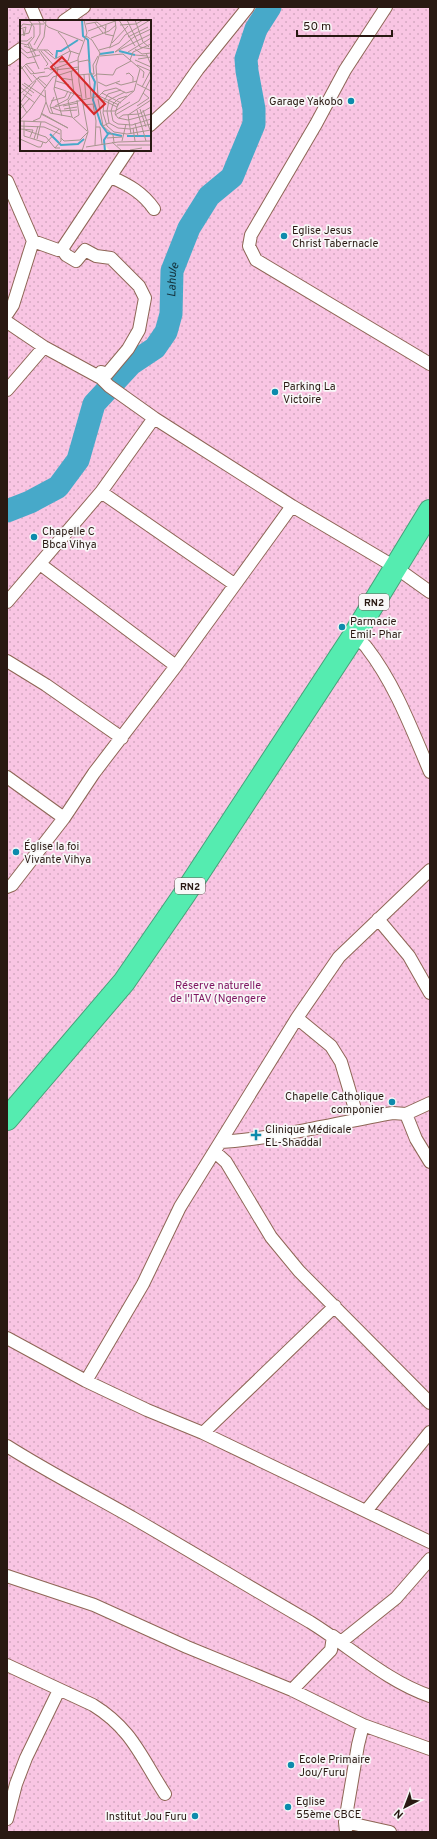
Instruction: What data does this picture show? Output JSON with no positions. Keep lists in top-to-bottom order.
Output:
{
  "streets": {
    "highway": ["RN2"]
  },
  "water": ["Lahule"],
  "parks": ["Réserve naturelle de l'ITAV (Ngengere"],
  "places": {
    "other": [
      "Garage Yakobo",
      "Eglise Jesus Christ Tabernacle",
      "Parking La Victoire",
      "Chapelle C Bbca Vihya",
      "Parmacie Emil- Phar",
      "Église la foi Vivante Vihya",
      "Chapelle Catholique componier",
      "Ecole Primaire Jou/Furu",
      "Eglise 55ème CBCE",
      "Institut Jou Furu"
    ],
    "health": ["Clinique Médicale EL-Shaddal"]
  },
  "scale_bar": "50 m",
  "north": "bottom left"
}
